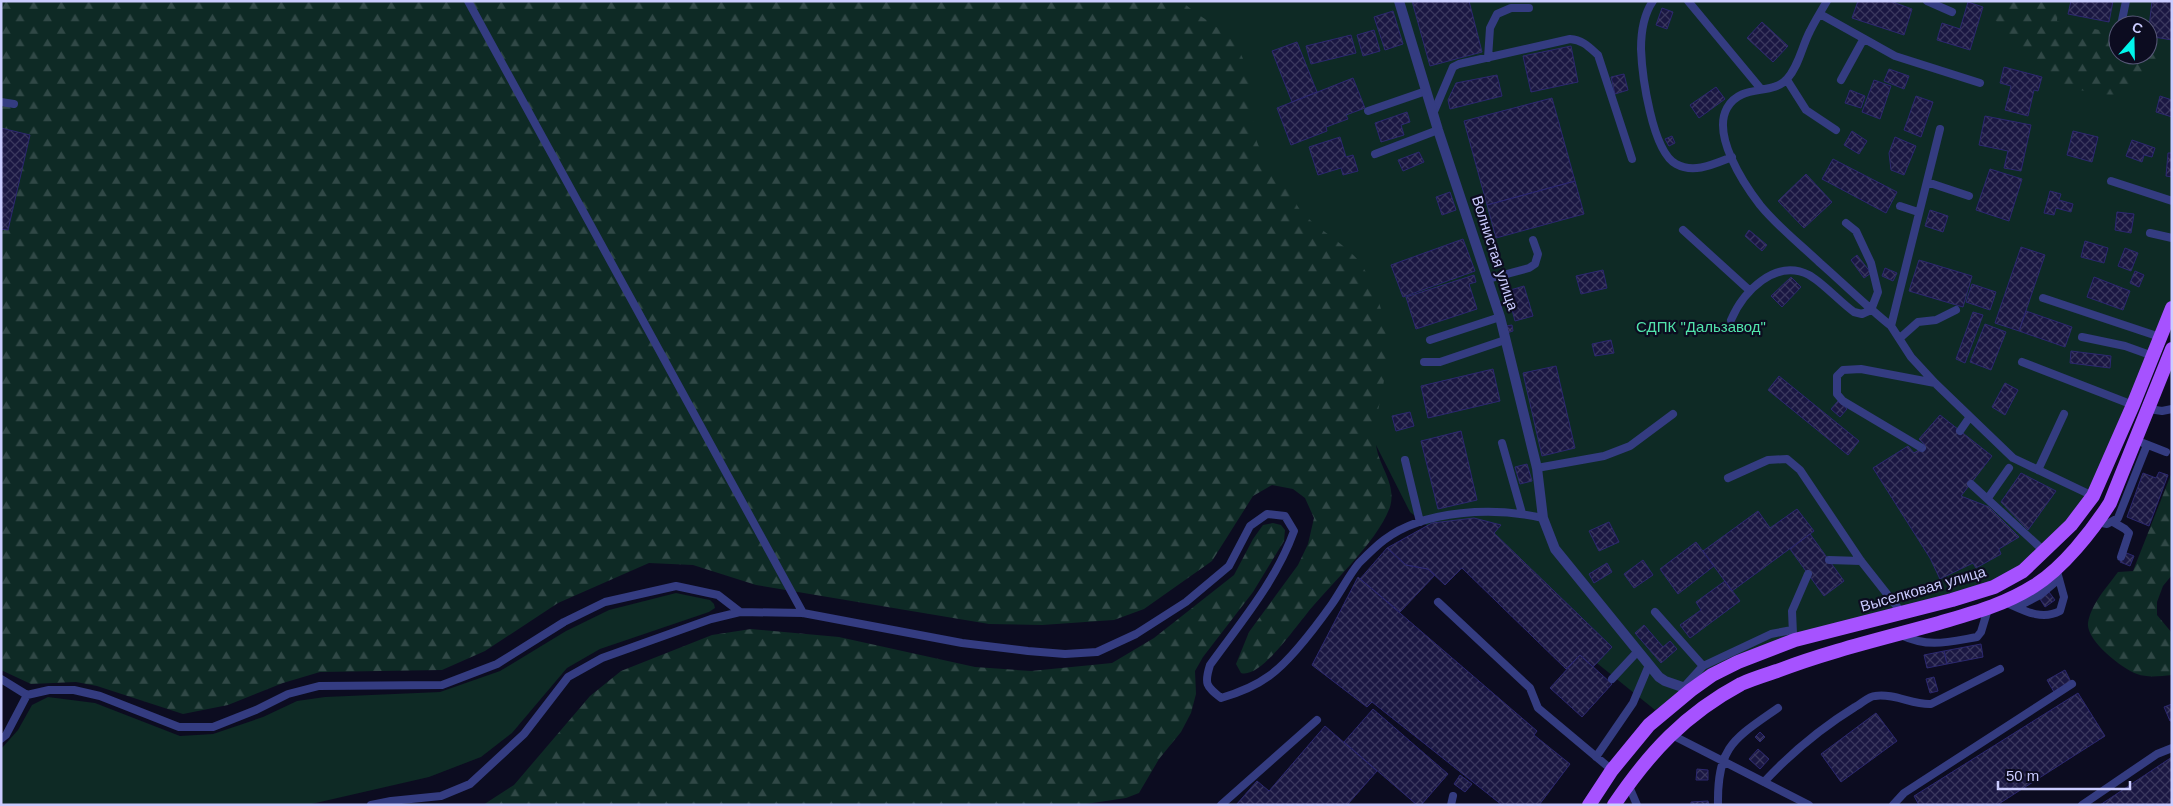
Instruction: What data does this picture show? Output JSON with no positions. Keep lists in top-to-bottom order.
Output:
{
  "streets": {
    "main road": ["Выселковая улица"],
    "street": ["Волнистая улица"]
  },
  "crossings": [
    ["Волнистая улица", "Выселковая улица"]
  ],
  "parks": ["СДПК \"Дальзавод\""],
  "scale_bar": "50 m",
  "north": "top"
}
